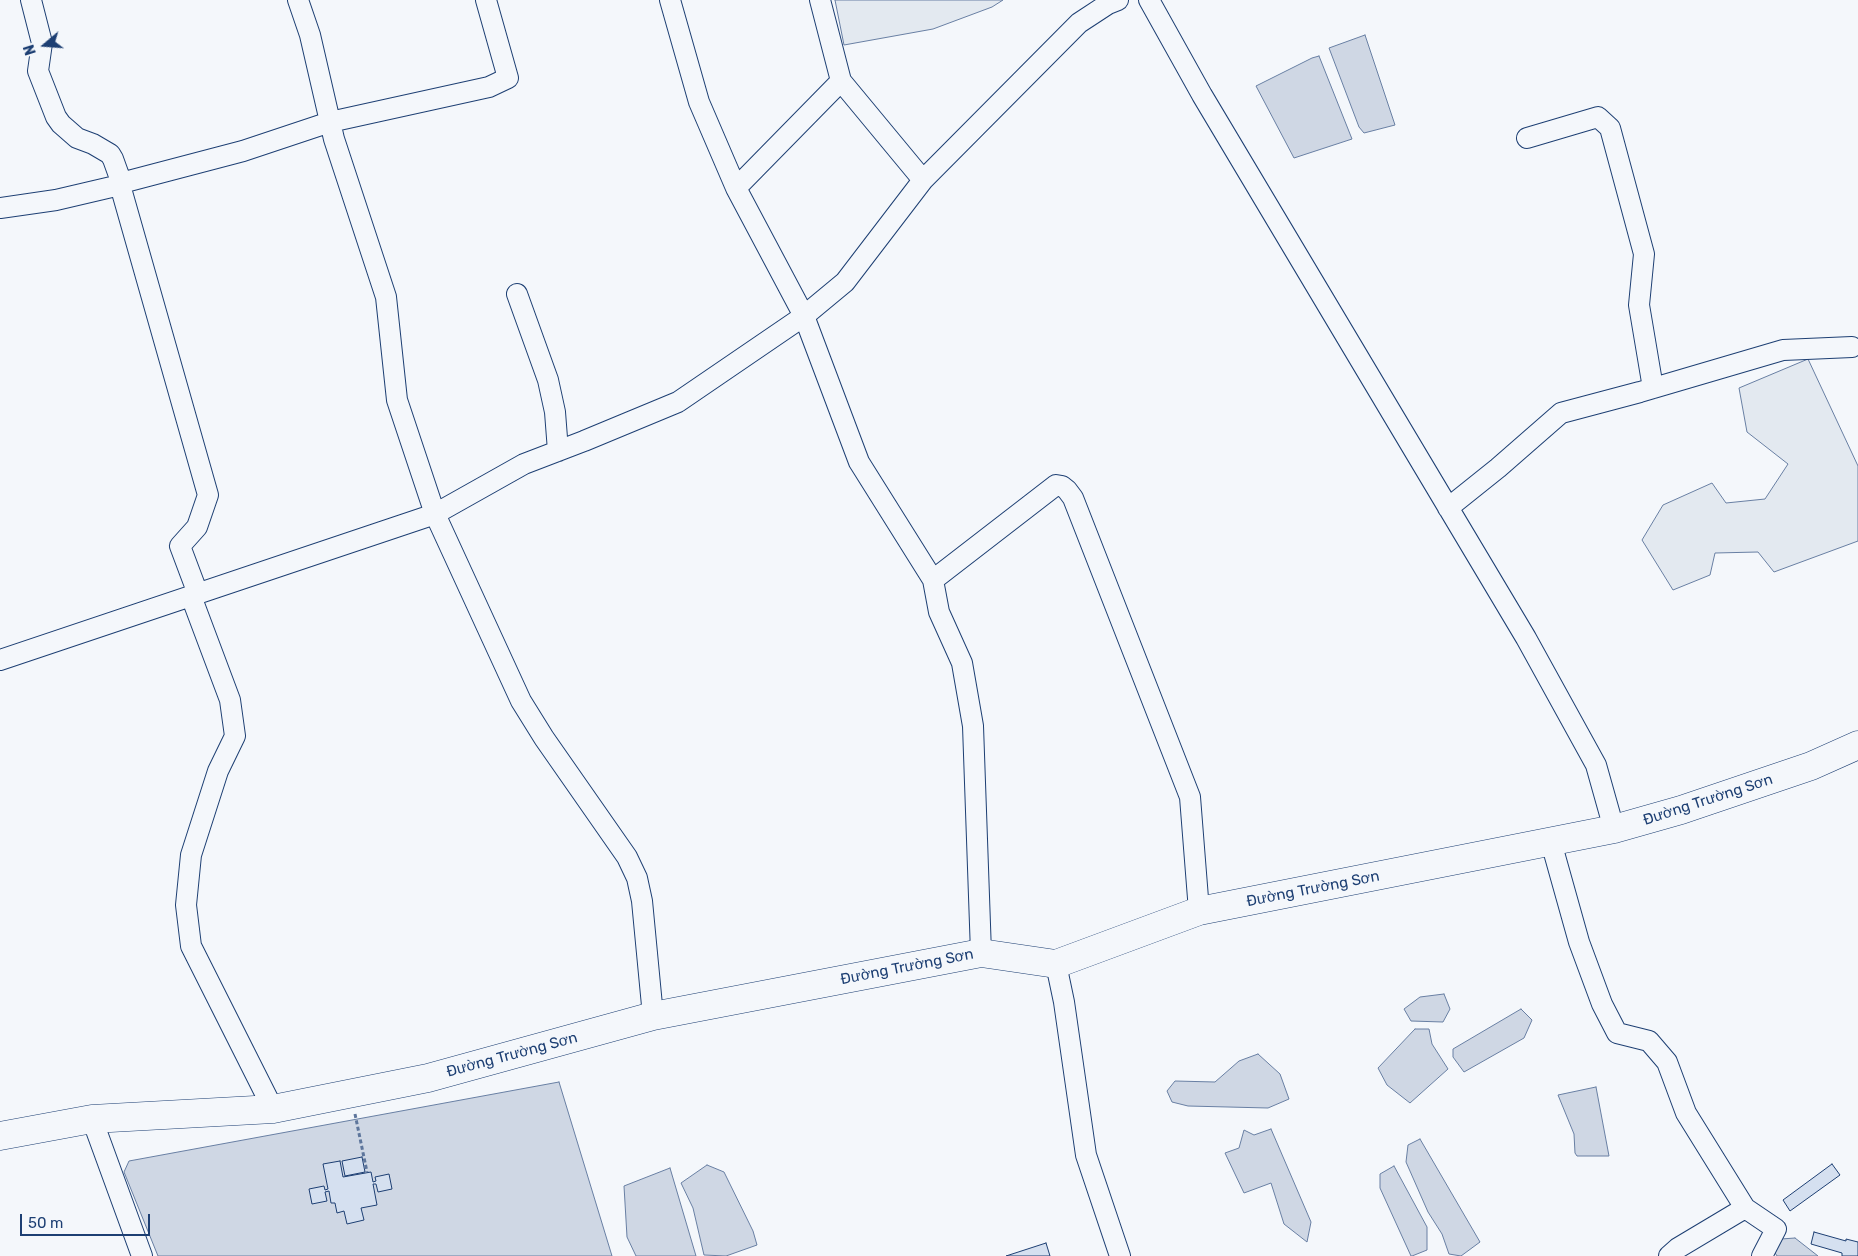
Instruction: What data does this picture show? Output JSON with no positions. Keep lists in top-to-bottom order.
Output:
{
  "streets": {
    "highway": ["Đường Trường Sơn"]
  },
  "scale_bar": "50 m",
  "north": "left"
}
